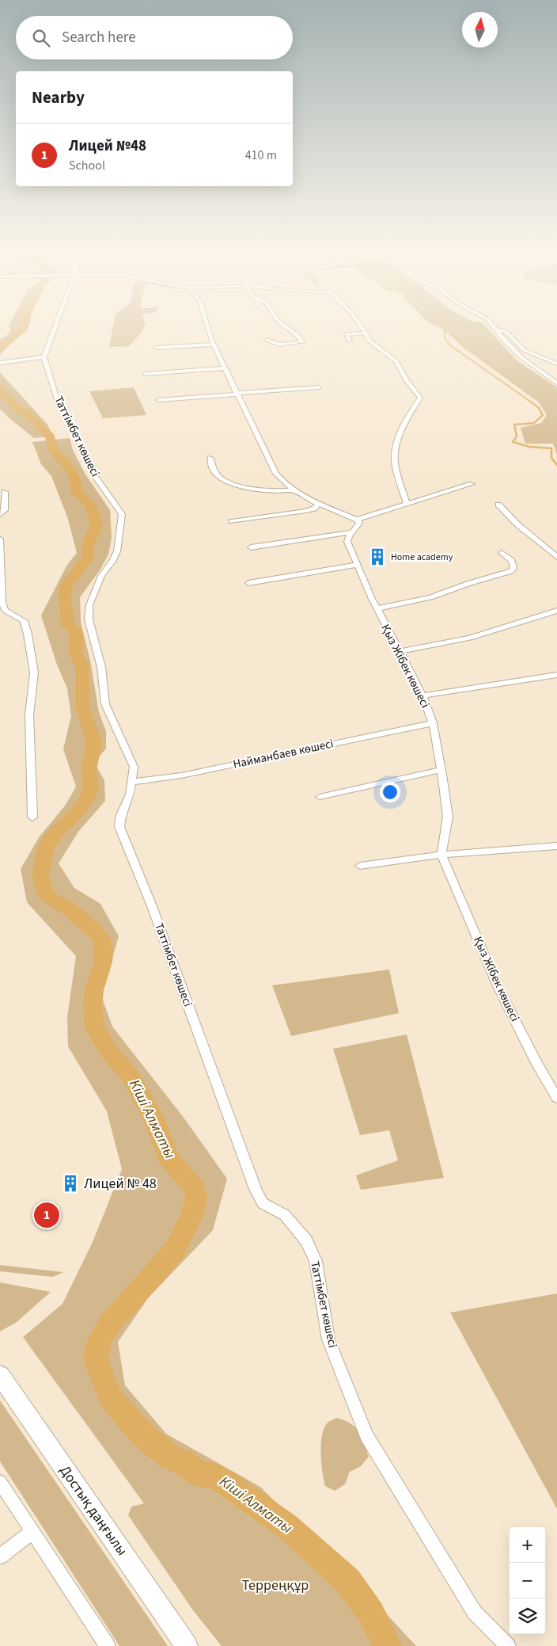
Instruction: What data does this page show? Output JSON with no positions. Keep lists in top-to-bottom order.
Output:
{
  "streets": {
    "street": [
      "Таттімбет көшесі",
      "Қыз Жібек көшесі",
      "Найманбаев көшесі",
      "Достық даңғылы"
    ]
  },
  "crossings": [
    ["Таттімбет көшесі", "Найманбаев көшесі"],
    ["Қыз Жібек көшесі", "Найманбаев көшесі"]
  ],
  "water": ["Кіші Алматы"],
  "parks": ["Терреңқұр"],
  "places": {
    "building": ["Home academy", "Лицей № 48"]
  },
  "north": "top",
  "page": {
    "search": "Search here",
    "heading": "Nearby",
    "list": [
      {
        "mark": "1",
        "name": "Лицей №48",
        "note": "School",
        "value": "410 m"
      }
    ],
    "pins": "1",
    "map_buttons": ["+", "−"]
  }
}
